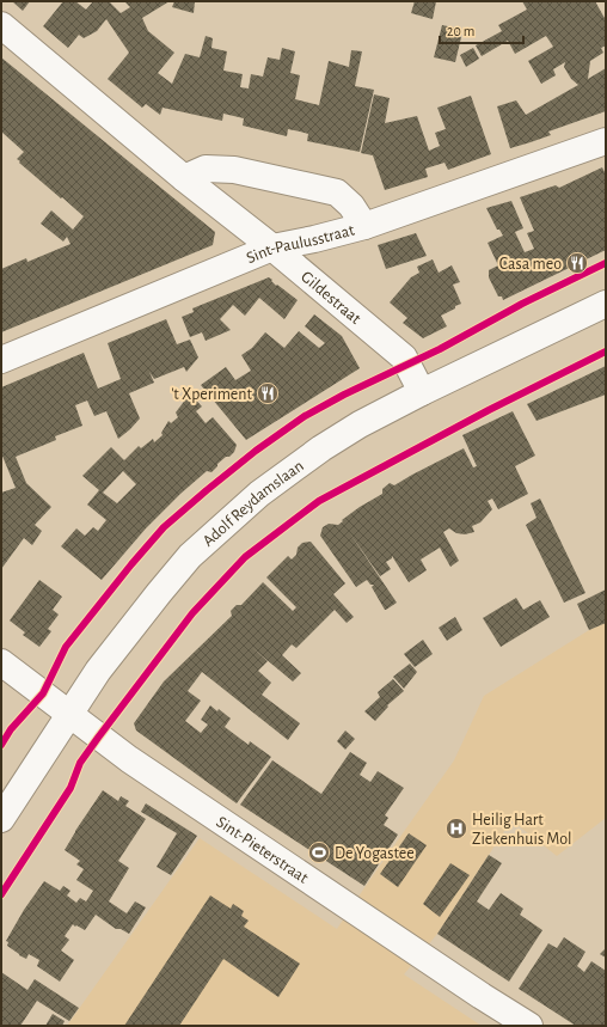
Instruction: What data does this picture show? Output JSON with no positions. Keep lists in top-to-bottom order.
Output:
{
  "streets": {
    "street": [
      "Sint-Paulusstraat",
      "Gildestraat",
      "Adolf Reydamslaan",
      "Sint-Pieterstraat"
    ]
  },
  "crossings": [
    ["Sint-Paulusstraat", "Gildestraat"],
    ["Gildestraat", "Adolf Reydamslaan"],
    ["Adolf Reydamslaan", "Sint-Pieterstraat"]
  ],
  "places": {
    "restaurant": ["Casa meo", "'t Xperiment"],
    "hospital": ["Heilig Hart Ziekenhuis Mol"],
    "sports": ["De Yogastee"]
  },
  "scale_bar": "20 m"
}
